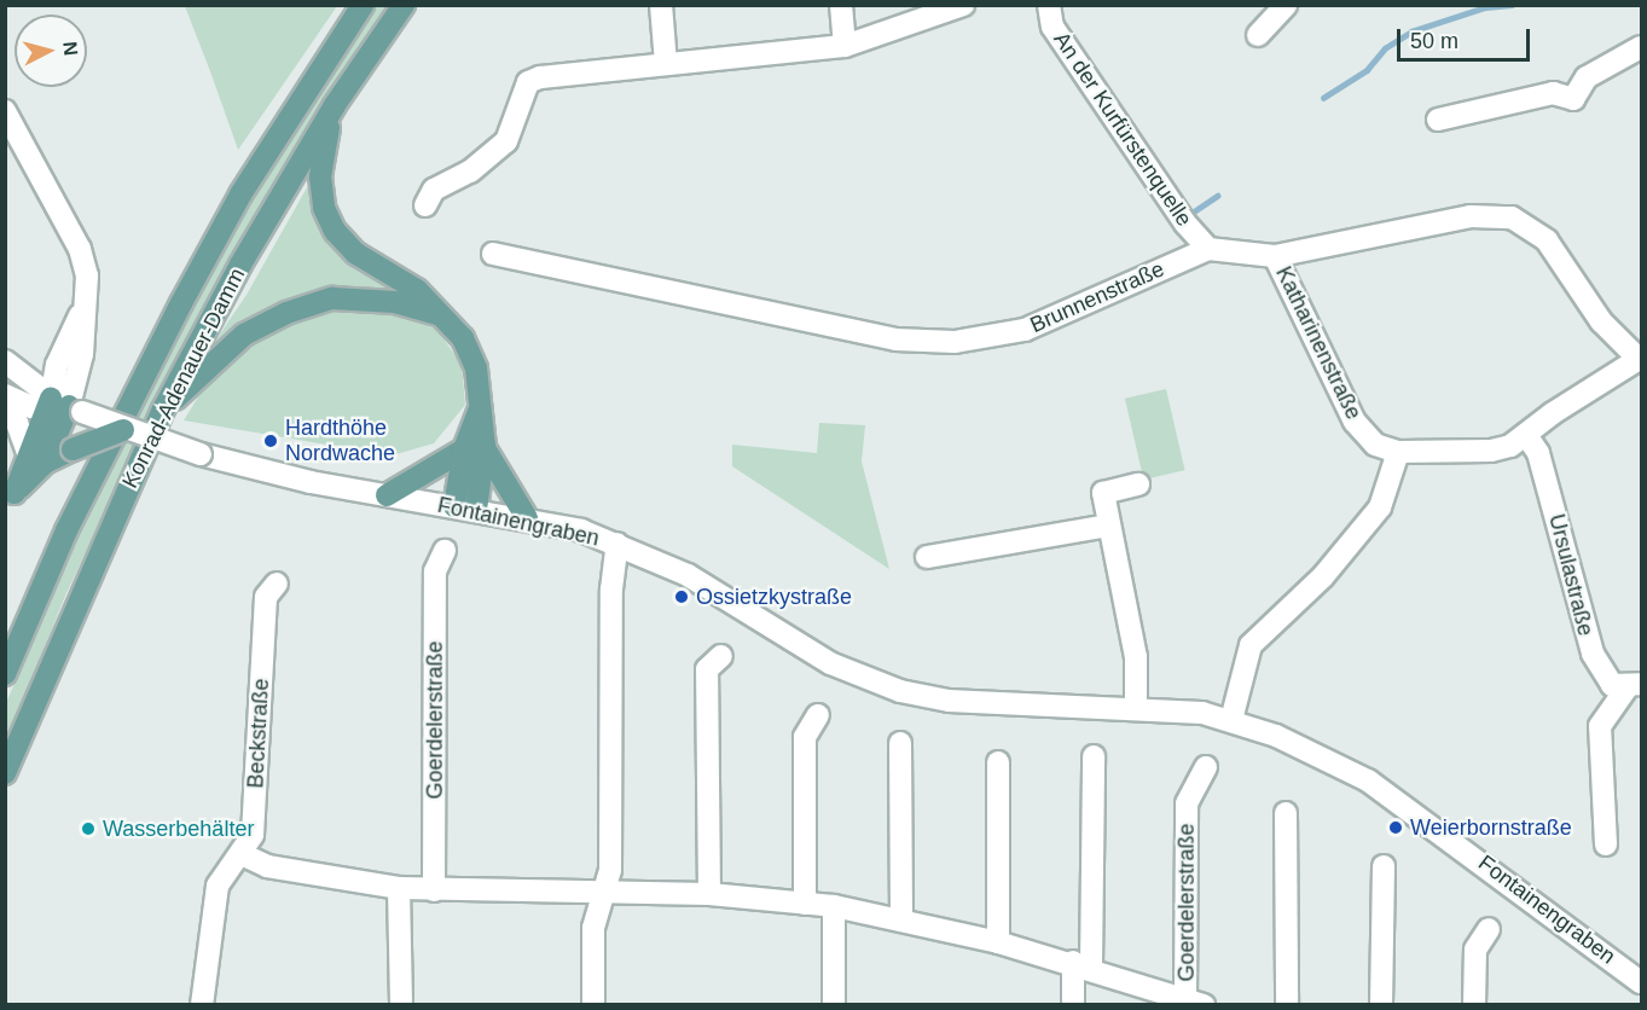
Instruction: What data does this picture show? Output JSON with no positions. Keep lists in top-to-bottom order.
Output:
{
  "streets": {
    "main road": ["Konrad-Adenauer-Damm"],
    "street": [
      "An der Kurfürstenquelle",
      "Brunnenstraße",
      "Katharinenstraße",
      "Fontainengraben",
      "Ursulastraße",
      "Goerdelerstraße",
      "Beckstraße"
    ]
  },
  "crossings": [
    ["An der Kurfürstenquelle", "Brunnenstraße"],
    ["Goerdelerstraße", "Beckstraße"]
  ],
  "places": [
    "Hardthöhe Nordwache",
    "Ossietzkystraße",
    "Weierbornstraße",
    "Wasserbehälter"
  ],
  "scale_bar": "50 m",
  "north": "right"
}
